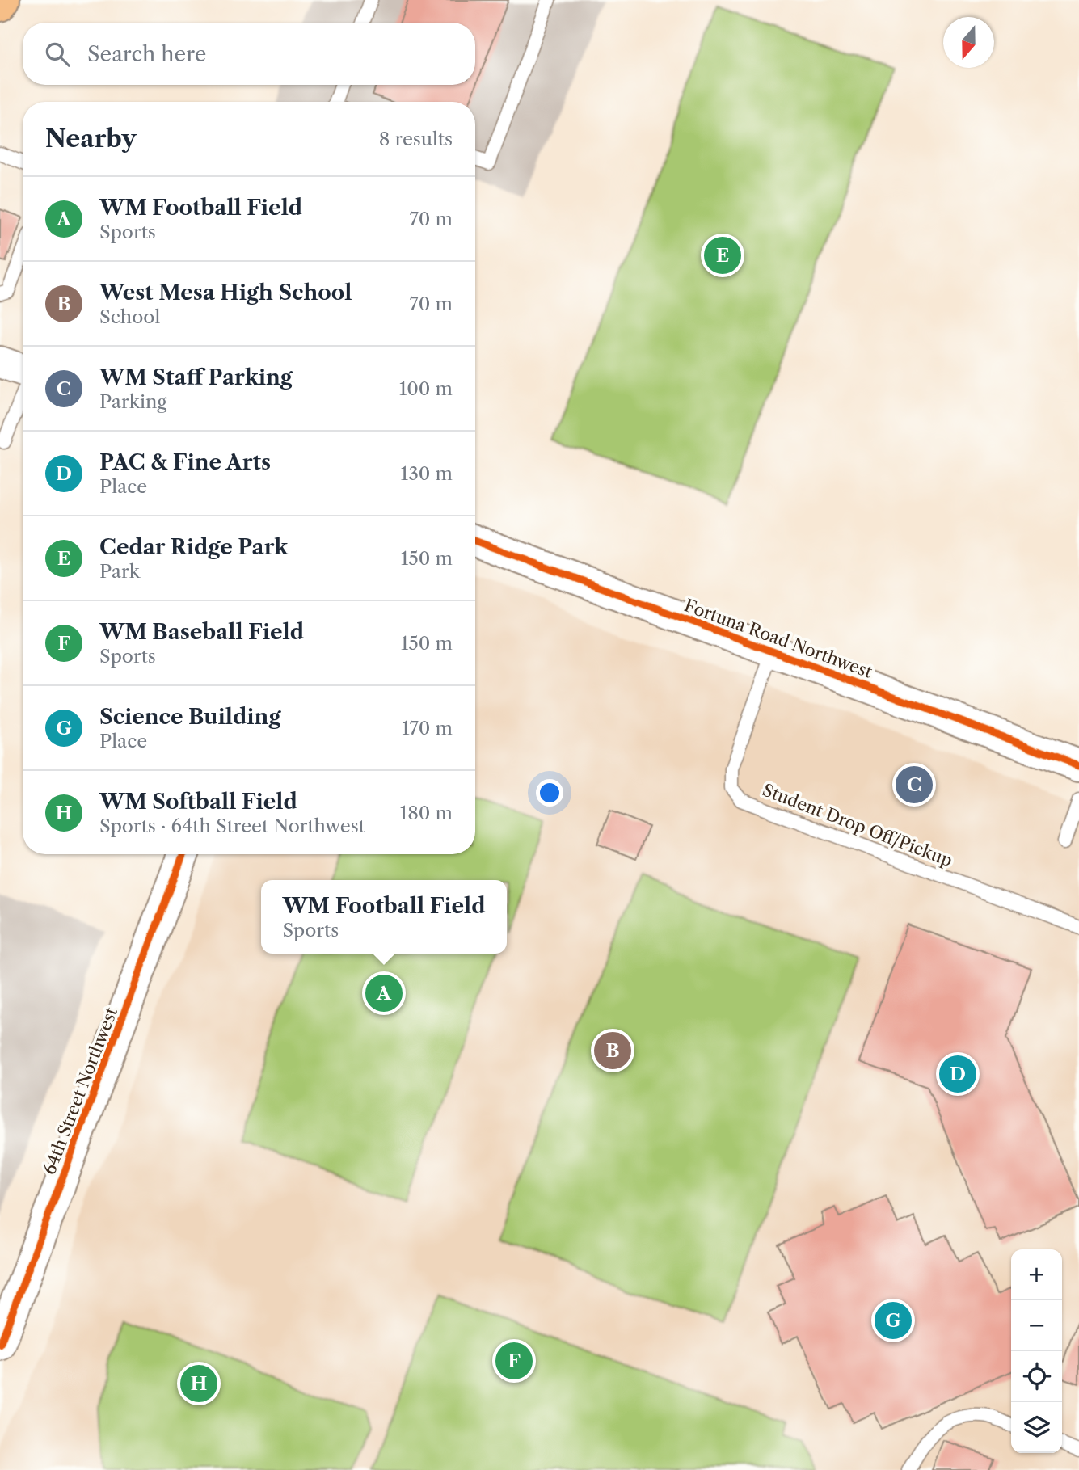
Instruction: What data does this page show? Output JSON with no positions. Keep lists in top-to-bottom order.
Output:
{
  "streets": {
    "street": ["Fortuna Road Northwest", "64th Street Northwest"],
    "lane": ["Student Drop Off/Pickup"]
  },
  "crossings": [
    ["Fortuna Road Northwest", "Student Drop Off/Pickup"]
  ],
  "north": "bottom",
  "page": {
    "search": "Search here",
    "heading": ["Nearby", "8 results"],
    "list": [
      {
        "mark": "A",
        "name": "WM Football Field",
        "note": "Sports",
        "value": "70 m"
      },
      {
        "mark": "B",
        "name": "West Mesa High School",
        "note": "School",
        "value": "70 m"
      },
      {
        "mark": "C",
        "name": "WM Staff Parking",
        "note": "Parking",
        "value": "100 m"
      },
      {
        "mark": "D",
        "name": "PAC & Fine Arts",
        "note": "Place",
        "value": "130 m"
      },
      {
        "mark": "E",
        "name": "Cedar Ridge Park",
        "note": "Park",
        "value": "150 m"
      },
      {
        "mark": "F",
        "name": "WM Baseball Field",
        "note": "Sports",
        "value": "150 m"
      },
      {
        "mark": "G",
        "name": "Science Building",
        "note": "Place",
        "value": "170 m"
      },
      {
        "mark": "H",
        "name": "WM Softball Field",
        "note": "Sports · 64th Street Northwest",
        "value": "180 m"
      }
    ],
    "pins": [
      "E",
      "C",
      "A",
      "B",
      "D",
      "G",
      "F",
      "H"
    ],
    "popup": ["WM Football Field", "Sports"],
    "map_buttons": ["+", "−"]
  }
}
